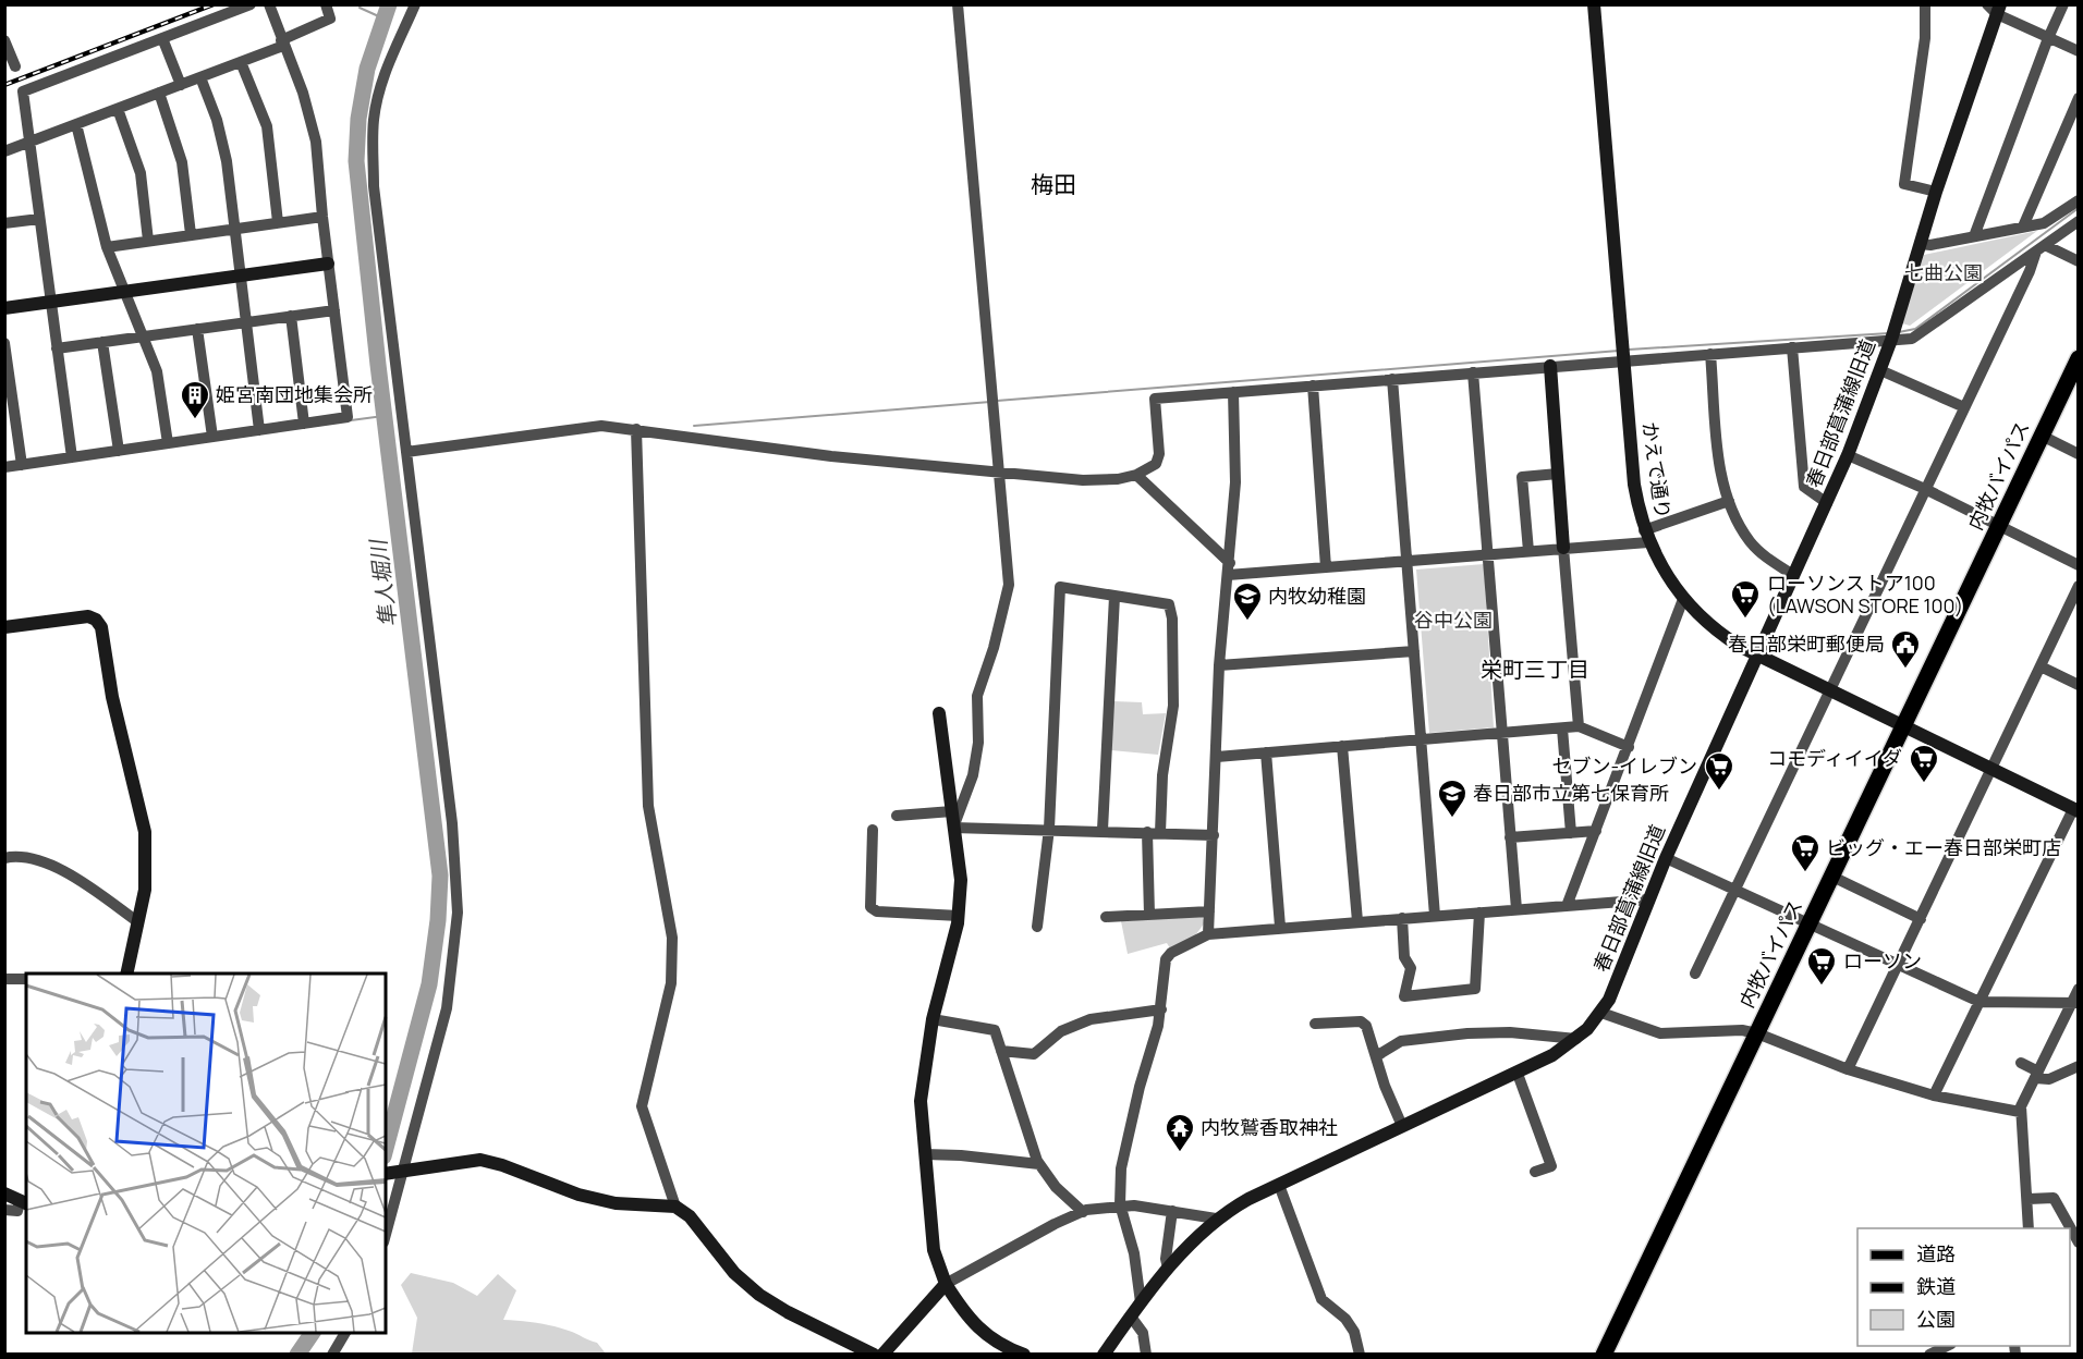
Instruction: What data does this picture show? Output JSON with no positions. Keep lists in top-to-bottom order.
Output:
{
  "streets": {
    "main road": ["内牧バイパス"],
    "street": ["春日部菖蒲線旧道", "かえで通り"]
  },
  "crossings": [
    ["春日部菖蒲線旧道", "かえで通り"],
    ["かえで通り", "内牧バイパス"]
  ],
  "districts": ["梅田", "栄町三丁目"],
  "water": ["隼人堀川"],
  "parks": ["七曲公園", "谷中公園"],
  "places": {
    "building": ["姫宮南団地集会所"],
    "supermarket": [
      "ローソンストア100 (LAWSON STORE 100)",
      "コモディイイダ",
      "セブン-イレブン",
      "ビッグ・エー春日部栄町店",
      "ローソン"
    ],
    "school or university": ["内牧幼稚園", "春日部市立第七保育所"],
    "public building": ["春日部栄町郵便局"],
    "temple": ["内牧鷲香取神社"]
  },
  "legend": ["道路", "鉄道", "公園"]
}
